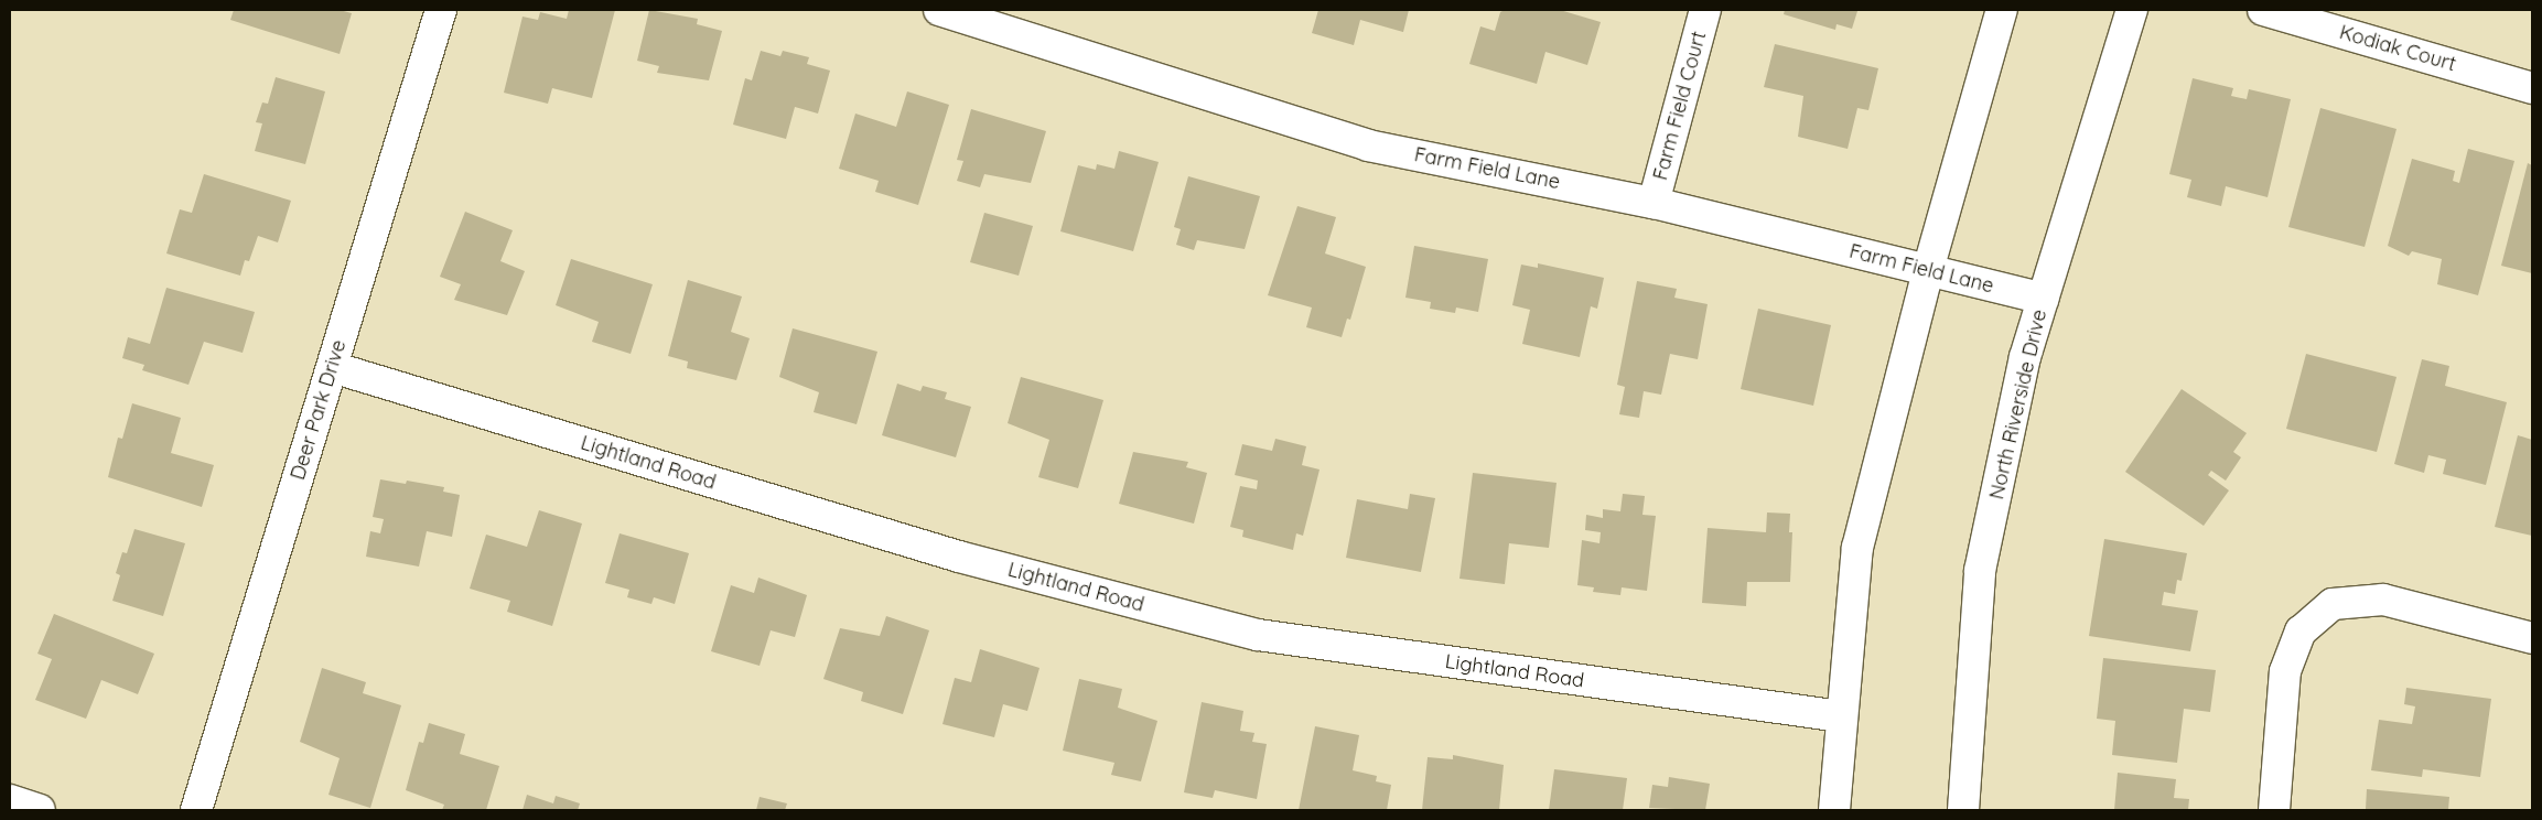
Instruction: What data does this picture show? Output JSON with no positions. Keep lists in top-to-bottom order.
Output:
{
  "streets": {
    "street": [
      "Kodiak Court",
      "Farm Field Court",
      "Farm Field Lane",
      "North Riverside Drive",
      "Deer Park Drive",
      "Lightland Road"
    ]
  },
  "crossings": [
    ["Farm Field Court", "Farm Field Lane"],
    ["Farm Field Lane", "North Riverside Drive"],
    ["Deer Park Drive", "Lightland Road"]
  ]
}
